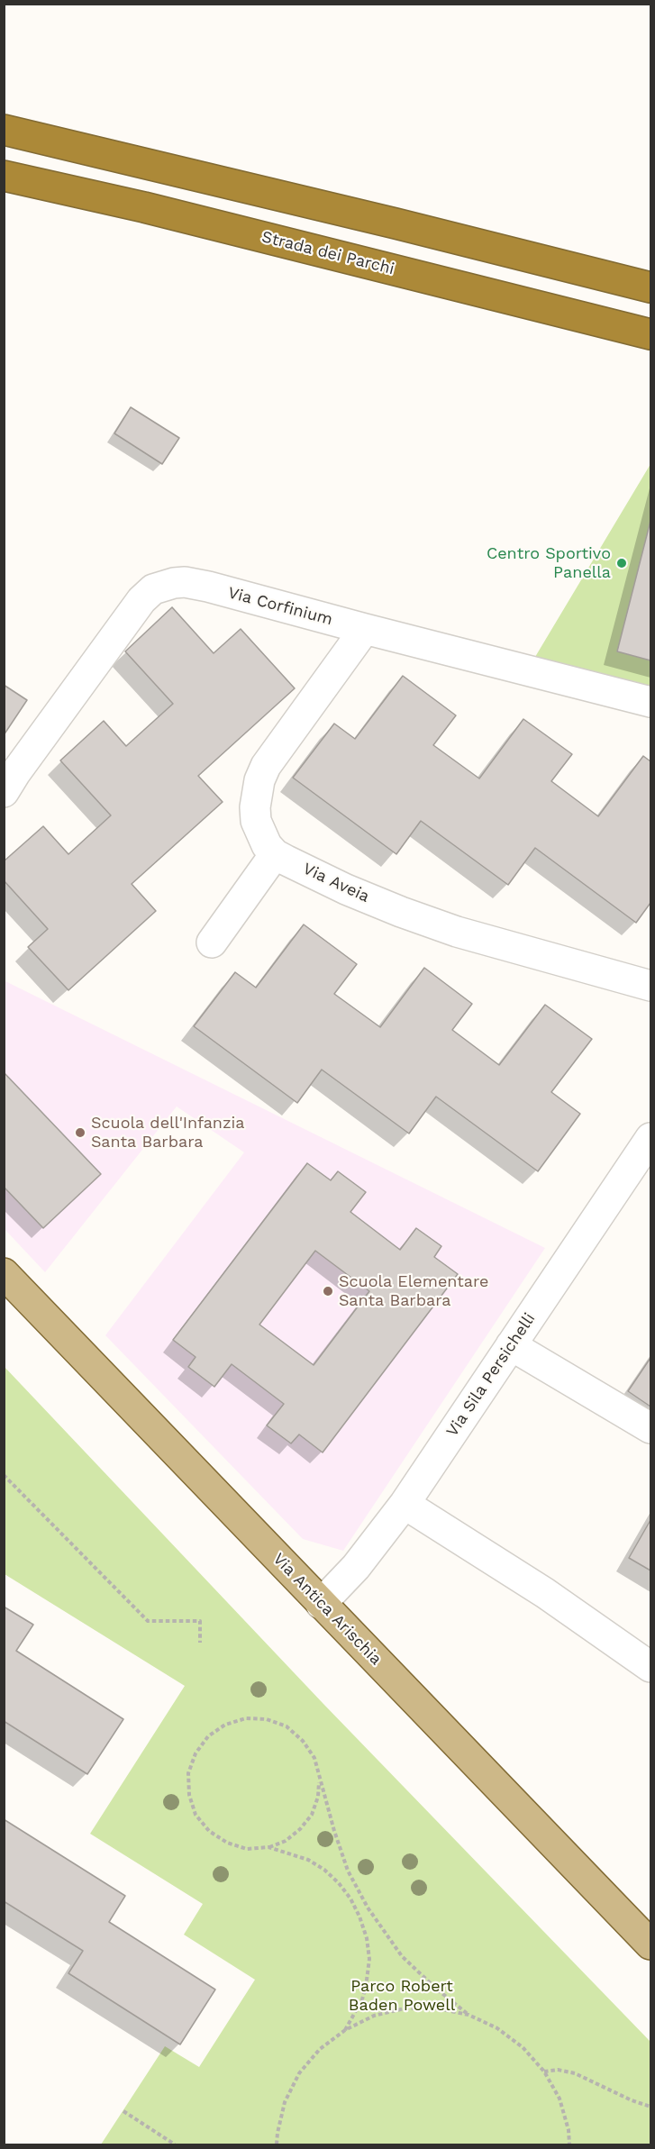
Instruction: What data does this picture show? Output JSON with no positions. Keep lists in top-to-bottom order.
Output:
{
  "streets": {
    "highway": ["Strada dei Parchi"],
    "main road": ["Via Antica Arischia"],
    "street": ["Via Corfinium", "Via Aveia", "Via Sila Persichelli"]
  },
  "crossings": [
    ["Via Corfinium", "Via Aveia"],
    ["Via Sila Persichelli", "Via Antica Arischia"]
  ],
  "parks": ["Parco Robert Baden Powell"],
  "places": ["Centro Sportivo Panella", "Scuola dell'Infanzia Santa Barbara", "Scuola Elementare Santa Barbara"]
}
